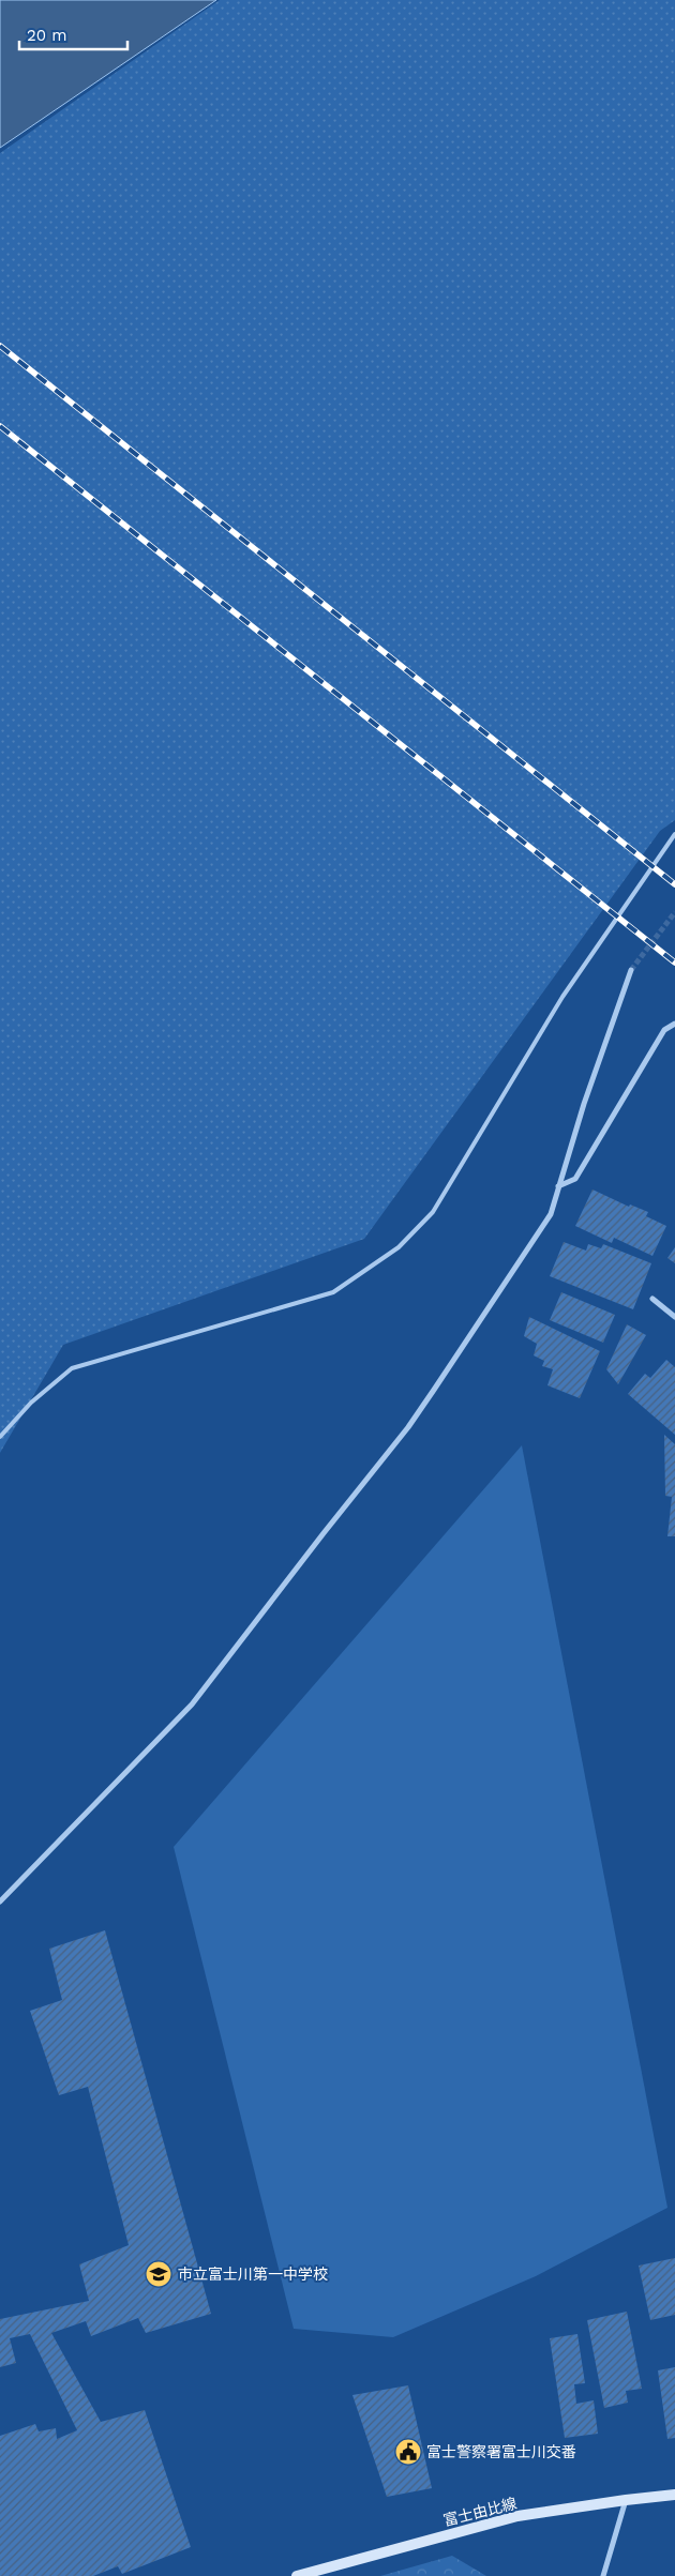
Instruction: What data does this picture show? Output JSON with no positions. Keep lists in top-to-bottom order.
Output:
{
  "streets": {
    "main road": ["富士由比線"]
  },
  "places": {
    "school or university": ["市立富士川第一中学校"],
    "public building": ["富士警察署富士川交番"]
  },
  "scale_bar": "20 m"
}
